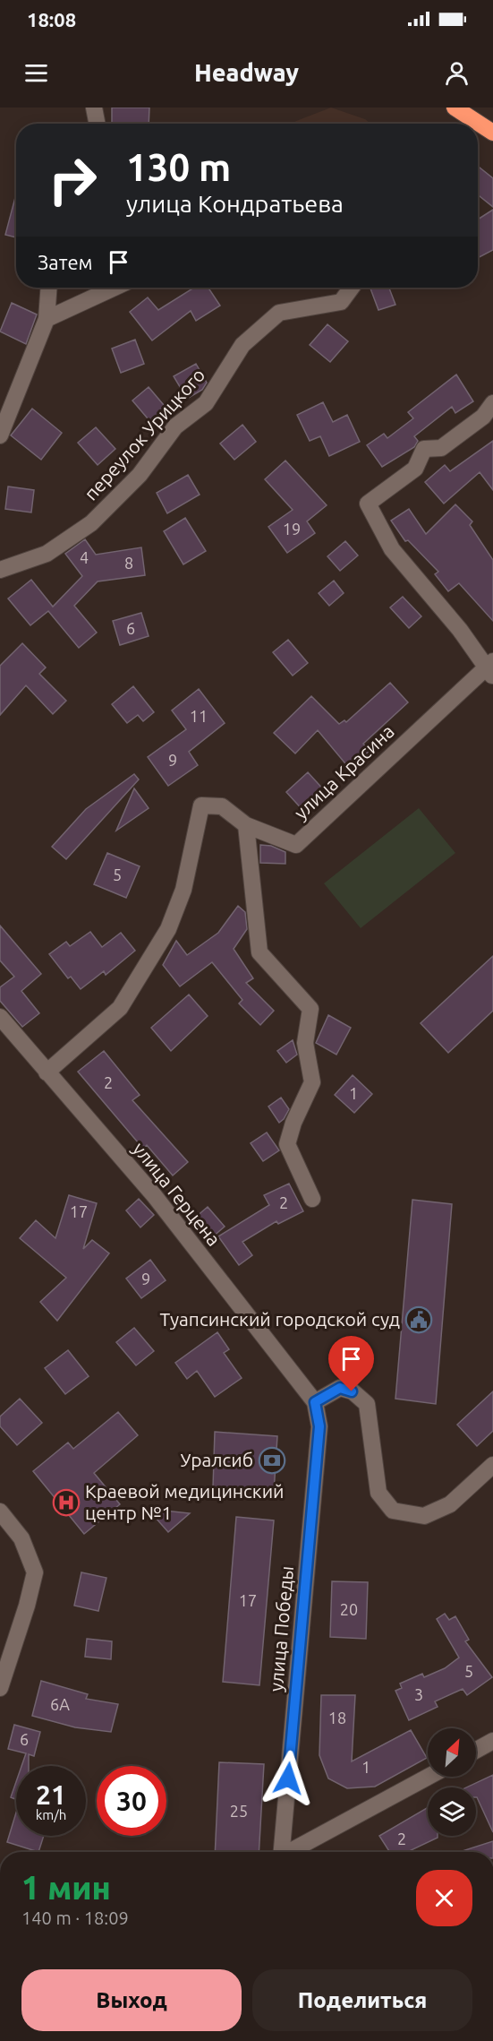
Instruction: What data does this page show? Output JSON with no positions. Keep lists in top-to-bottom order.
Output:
{
  "streets": {
    "street": [
      "переулок Урицкого",
      "улица Красина",
      "улица Герцена",
      "улица Победы"
    ]
  },
  "crossings": [
    ["улица Красина", "улица Герцена"],
    ["улица Герцена", "улица Победы"]
  ],
  "places": {
    "public building": ["Туапсинский городской суд"],
    "bank": ["Уралсиб"],
    "hospital": ["Краевой медицинский центр №1"]
  },
  "house_numbers": [
    "19",
    "4",
    "8",
    "6",
    "11",
    "9",
    "5",
    "2",
    "1",
    "2",
    "17",
    "9",
    "17",
    "20",
    "5",
    "3",
    "6А",
    "18",
    "6",
    "1",
    "25",
    "2"
  ],
  "north": "top right",
  "page": {
    "status": "18:08",
    "header": "Headway",
    "turn": ["130 m", "улица Кондратьева"],
    "then": "Затем",
    "speed": "21 km/h",
    "limit": "30",
    "heading": ["1 мин", "140 m · 18:09"],
    "buttons": ["Выход", "Поделиться"]
  }
}
